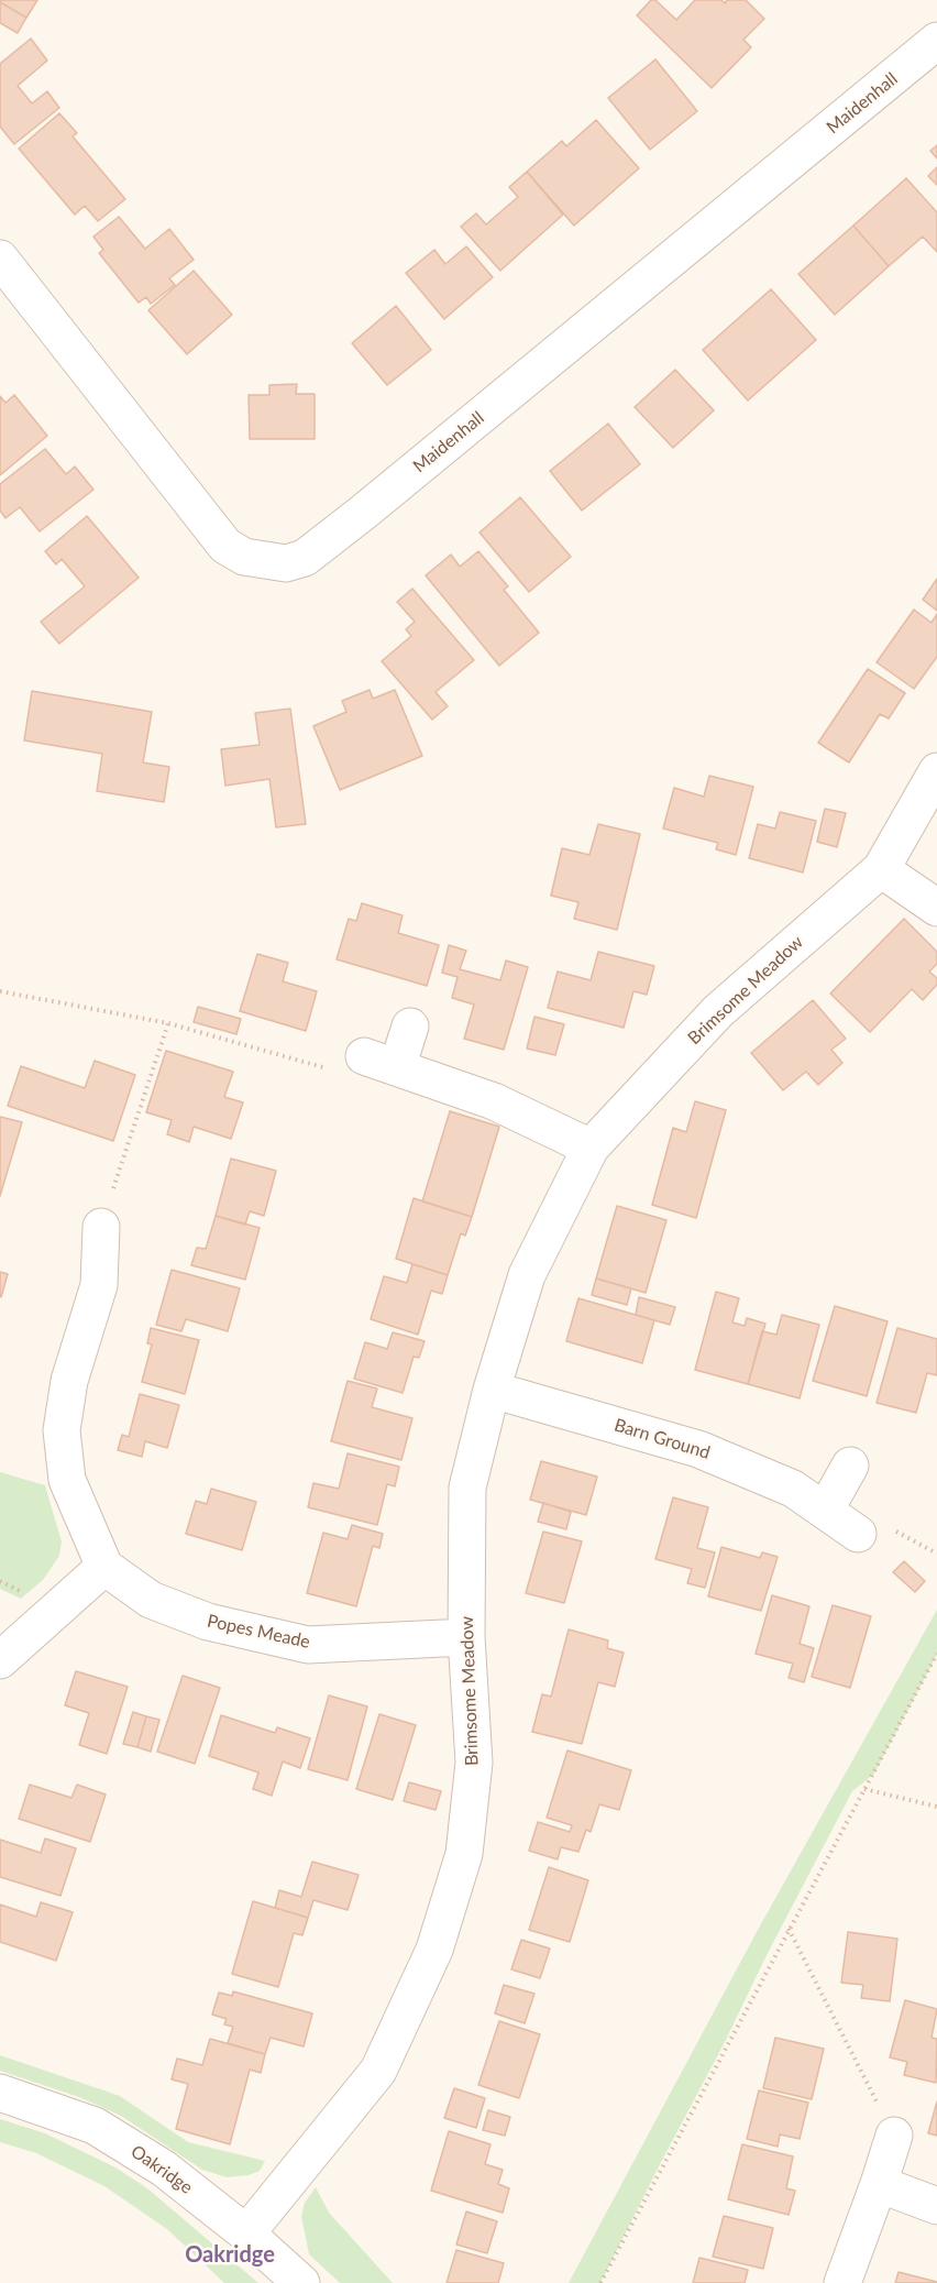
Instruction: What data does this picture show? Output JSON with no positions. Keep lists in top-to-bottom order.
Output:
{
  "streets": {
    "street": [
      "Maidenhall",
      "Brimsome Meadow",
      "Barn Ground",
      "Popes Meade",
      "Oakridge"
    ]
  },
  "crossings": [
    ["Brimsome Meadow", "Barn Ground"],
    ["Brimsome Meadow", "Popes Meade"],
    ["Brimsome Meadow", "Oakridge"]
  ],
  "districts": ["Oakridge"]
}
